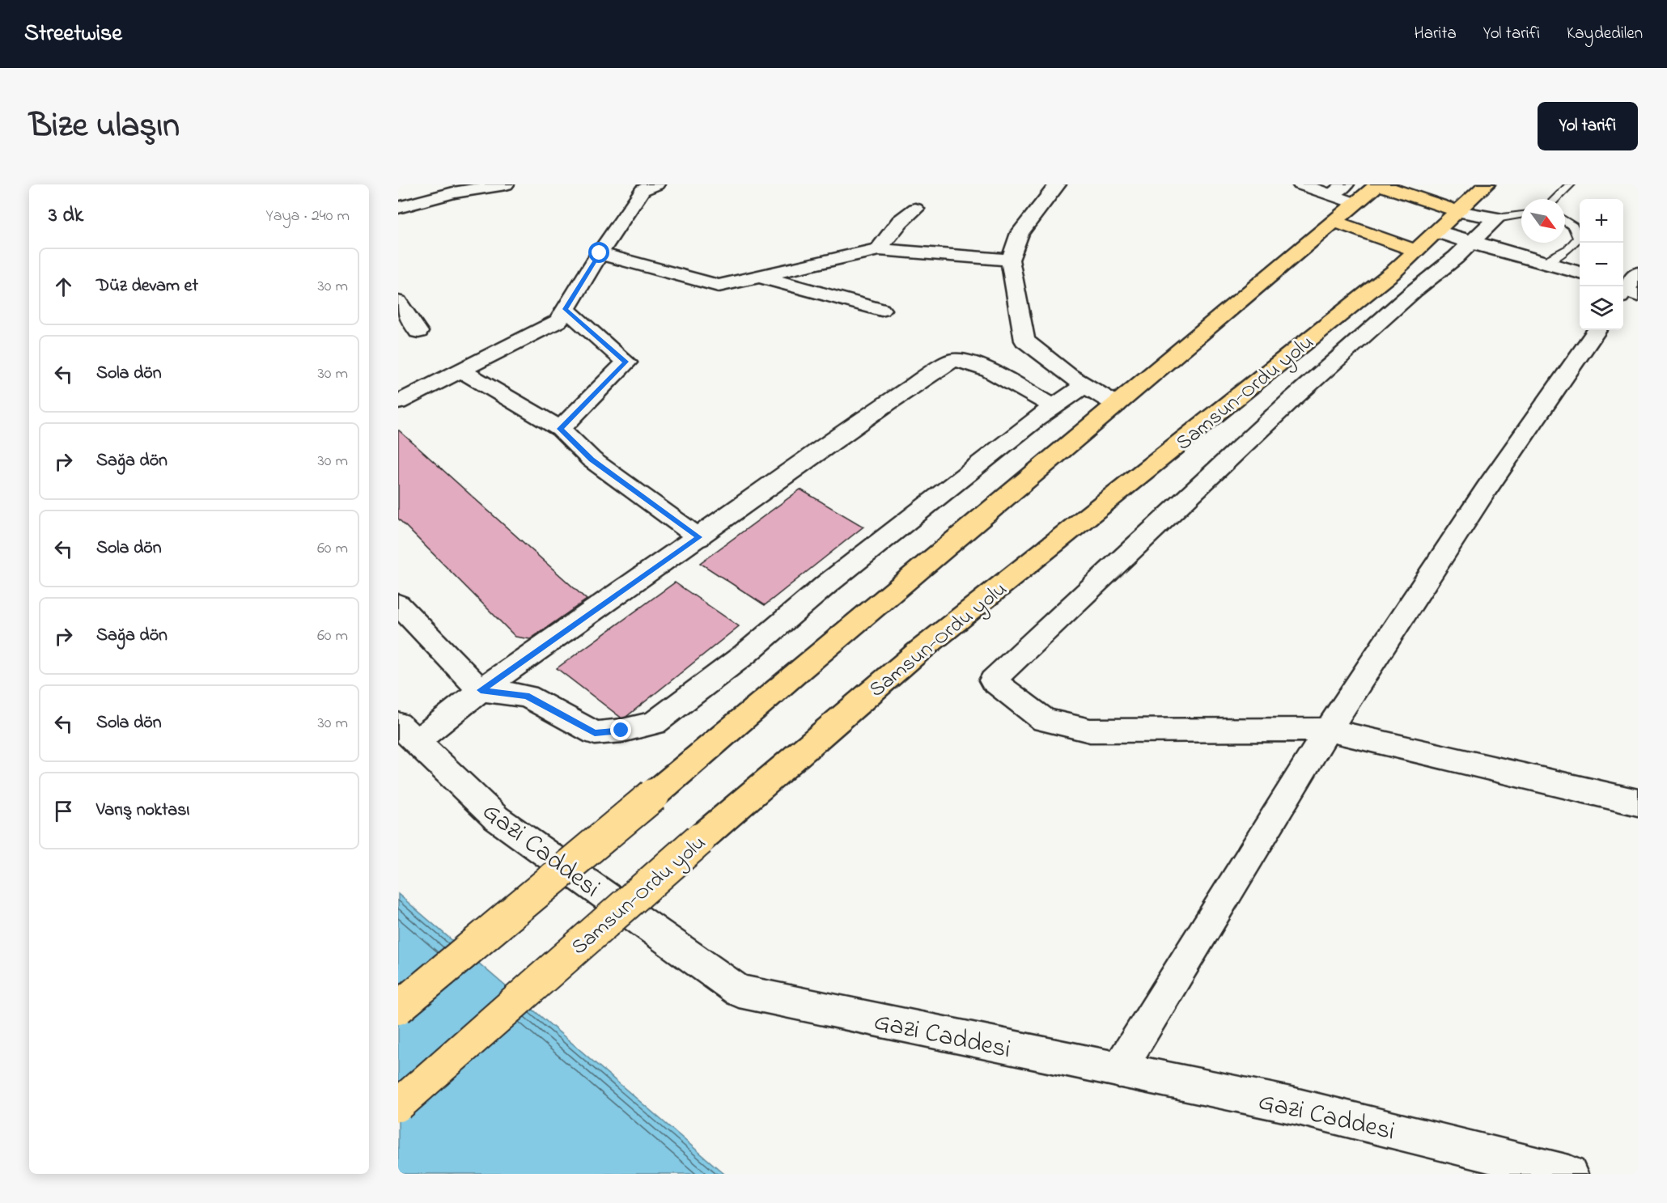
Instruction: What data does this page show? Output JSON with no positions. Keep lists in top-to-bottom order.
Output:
{
  "streets": {
    "highway": ["Samsun-Ordu yolu"],
    "street": ["Gazi Caddesi"]
  },
  "north": "bottom right",
  "page": {
    "header": "Streetwise",
    "nav": ["Harita", "Yol tarifi", "Kaydedilen"],
    "title": "Bize ulaşın",
    "buttons": "Yol tarifi",
    "heading": ["3 dk", "Yaya · 240 m"],
    "map_buttons": ["+", "−"],
    "list": [
      ["Düz devam et", "30 m"],
      ["Sola dön", "30 m"],
      ["Sağa dön", "30 m"],
      ["Sola dön", "60 m"],
      ["Sağa dön", "60 m"],
      ["Sola dön", "30 m"],
      "Varış noktası"
    ]
  }
}
